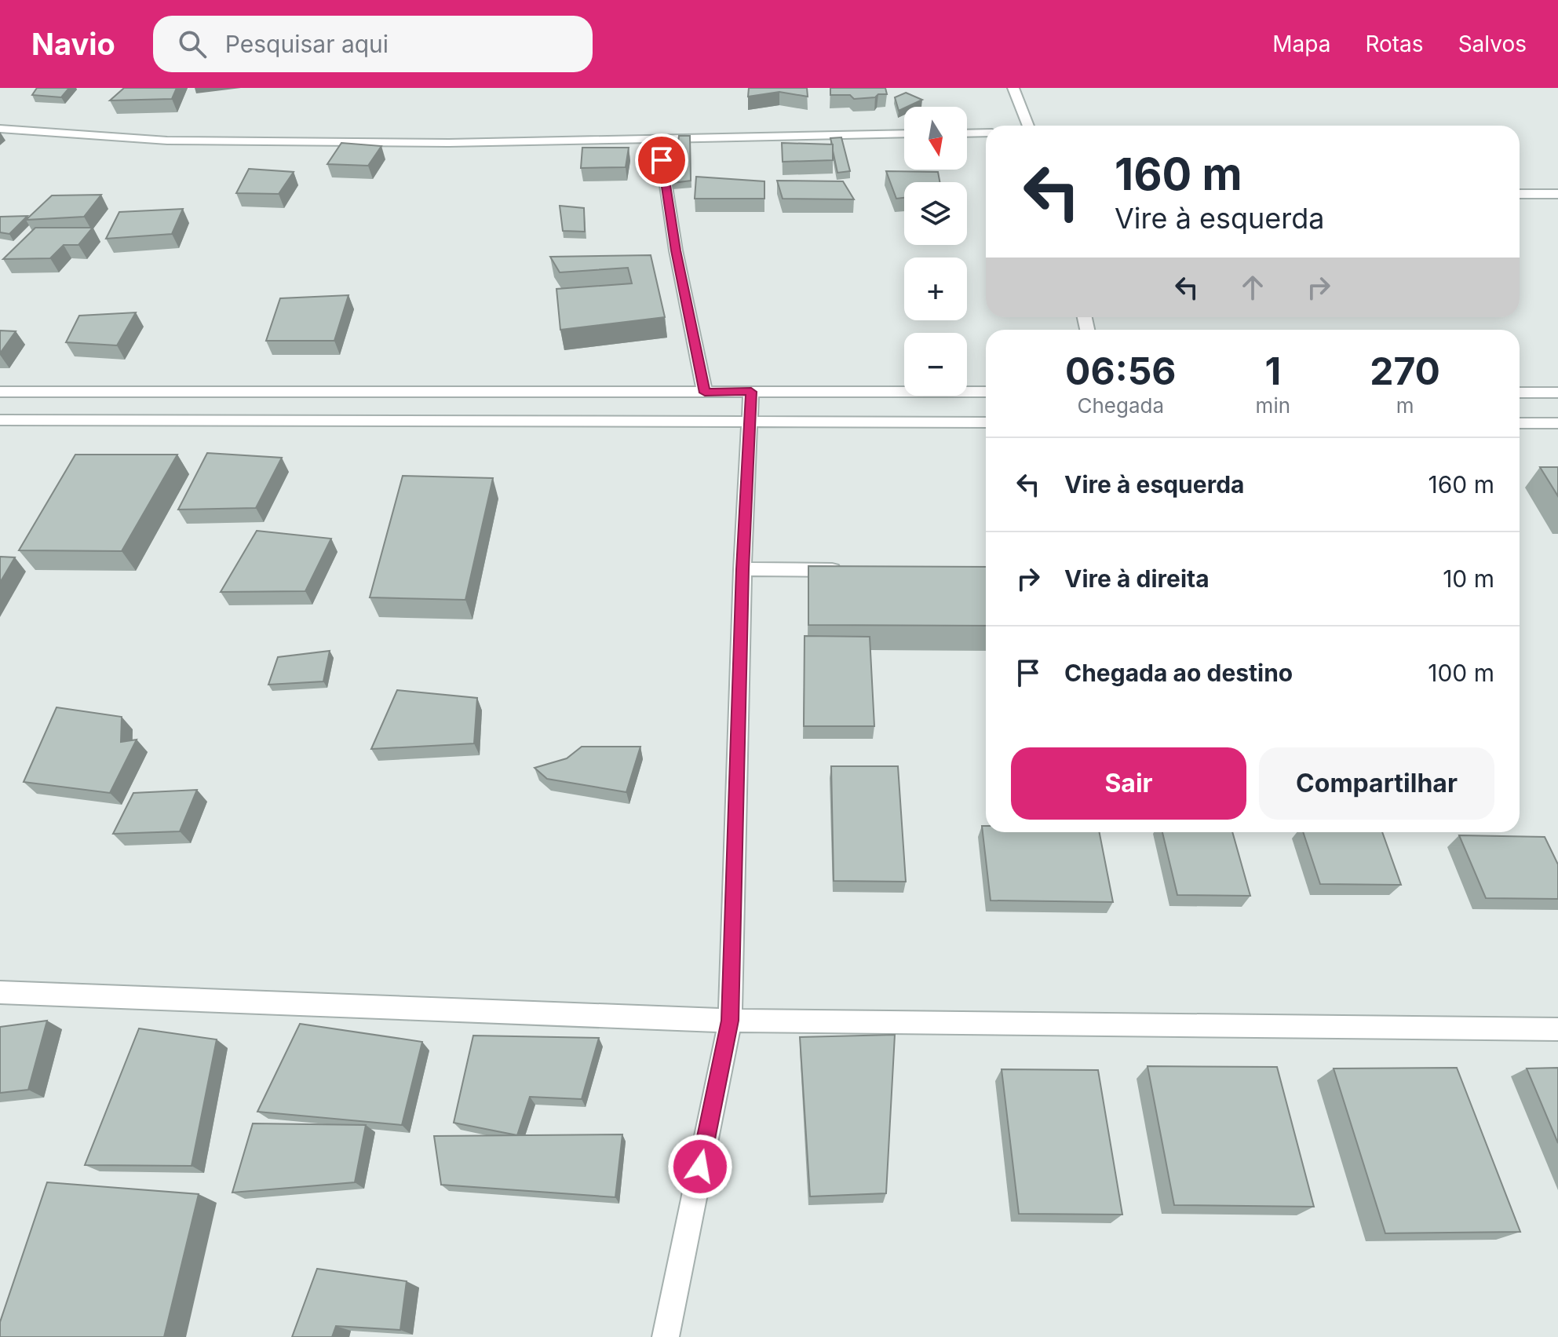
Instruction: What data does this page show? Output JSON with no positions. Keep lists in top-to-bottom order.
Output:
{
  "north": "bottom",
  "page": {
    "header": "Navio",
    "search": "Pesquisar aqui",
    "nav": ["Mapa", "Rotas", "Salvos"],
    "map_buttons": ["+", "−"],
    "turn": ["160 m", "Vire à esquerda"],
    "eta": [
      "06:56",
      "Chegada",
      "1",
      "min",
      "270",
      "m"
    ],
    "list": [
      {
        "name": "Vire à esquerda",
        "value": "160 m"
      },
      {
        "name": "Vire à direita",
        "value": "10 m"
      },
      {
        "name": "Chegada ao destino",
        "value": "100 m"
      }
    ],
    "buttons": ["Sair", "Compartilhar"]
  }
}
